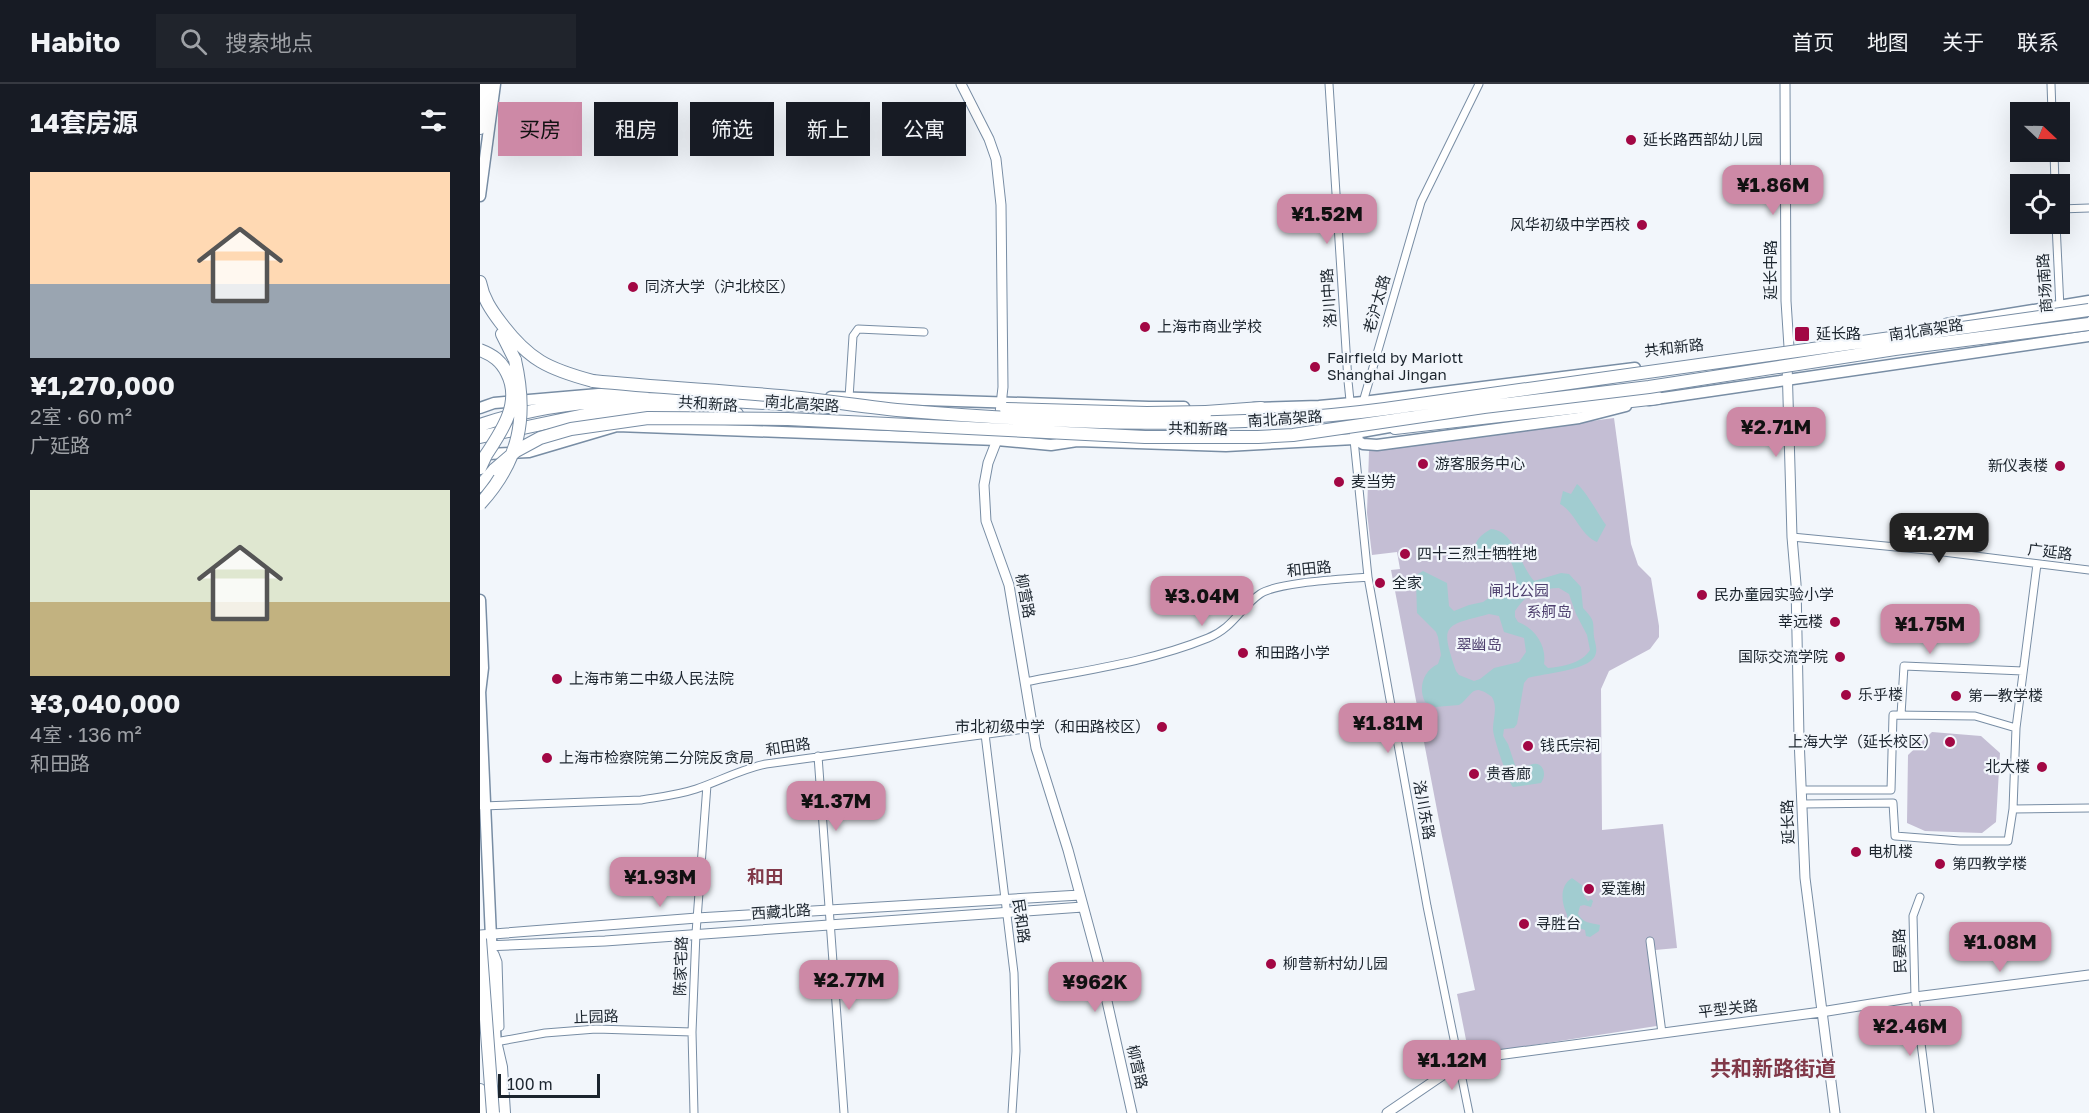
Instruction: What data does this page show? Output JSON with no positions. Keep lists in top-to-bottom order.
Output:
{
  "streets": {
    "highway": ["南北高架路"],
    "main road": [
      "延长中路",
      "共和新路",
      "柳营路",
      "延长路",
      "西藏北路",
      "平型关路"
    ],
    "street": [
      "商场南路",
      "洛川中路",
      "老沪太路",
      "广延路",
      "和田路",
      "洛川东路",
      "民和路",
      "民晏路",
      "陈家宅路",
      "止园路"
    ]
  },
  "crossings": [
    ["延长中路", "共和新路"],
    ["延长中路", "延长路"],
    ["商场南路", "共和新路"],
    ["洛川中路", "共和新路"],
    ["洛川中路", "洛川东路"],
    ["老沪太路", "共和新路"],
    ["共和新路", "柳营路"],
    ["共和新路", "洛川东路"],
    ["共和新路", "延长路"],
    ["广延路", "延长路"],
    ["和田路", "柳营路"],
    ["和田路", "洛川东路"],
    ["和田路", "民和路"],
    ["和田路", "陈家宅路"],
    ["柳营路", "西藏北路"],
    ["洛川东路", "平型关路"],
    ["延长路", "平型关路"],
    ["西藏北路", "民和路"],
    ["西藏北路", "陈家宅路"],
    ["民晏路", "平型关路"],
    ["陈家宅路", "止园路"]
  ],
  "districts": ["和田", "共和新路街道"],
  "parks": ["闸北公园", "系舸岛", "翠幽岛"],
  "places": {
    "other": [
      "延长路西部幼儿园",
      "风华初级中学西校",
      "同济大学（沪北校区）",
      "上海市商业学校",
      "Fairfield by Mariott Shanghai Jingan",
      "游客服务中心",
      "新仪表楼",
      "麦当劳",
      "四十三烈士牺牲地",
      "全家",
      "民办童园实验小学",
      "莘远楼",
      "和田路小学",
      "国际交流学院",
      "上海市第二中级人民法院",
      "乐乎楼",
      "第一教学楼",
      "市北初级中学（和田路校区）",
      "上海大学（延长校区）",
      "钱氏宗祠",
      "上海市检察院第二分院反贪局",
      "北大楼",
      "贵香廊",
      "电机楼",
      "第四教学楼",
      "爱莲榭",
      "寻胜台",
      "柳营新村幼儿园"
    ],
    "transit": ["延长路"]
  },
  "scale_bar": "100 m",
  "north": "right",
  "page": {
    "header": "Habito",
    "search": "搜索地点",
    "nav": [
      "首页",
      "地图",
      "关于",
      "联系"
    ],
    "heading": "14套房源",
    "chip": [
      "买房",
      "租房",
      "筛选",
      "新上",
      "公寓"
    ],
    "list": [
      {
        "name": "¥1,270,000",
        "note": "2室 · 60 m² · 广延路"
      },
      {
        "name": "¥3,040,000",
        "note": "4室 · 136 m² · 和田路"
      }
    ],
    "price": [
      "¥1.86M",
      "¥1.52M",
      "¥2.71M",
      "¥1.27M",
      "¥3.04M",
      "¥1.75M",
      "¥1.81M",
      "¥1.37M",
      "¥1.93M",
      "¥1.08M",
      "¥2.77M",
      "¥962K",
      "¥2.46M",
      "¥1.12M"
    ],
    "scale": "100 m"
  }
}
